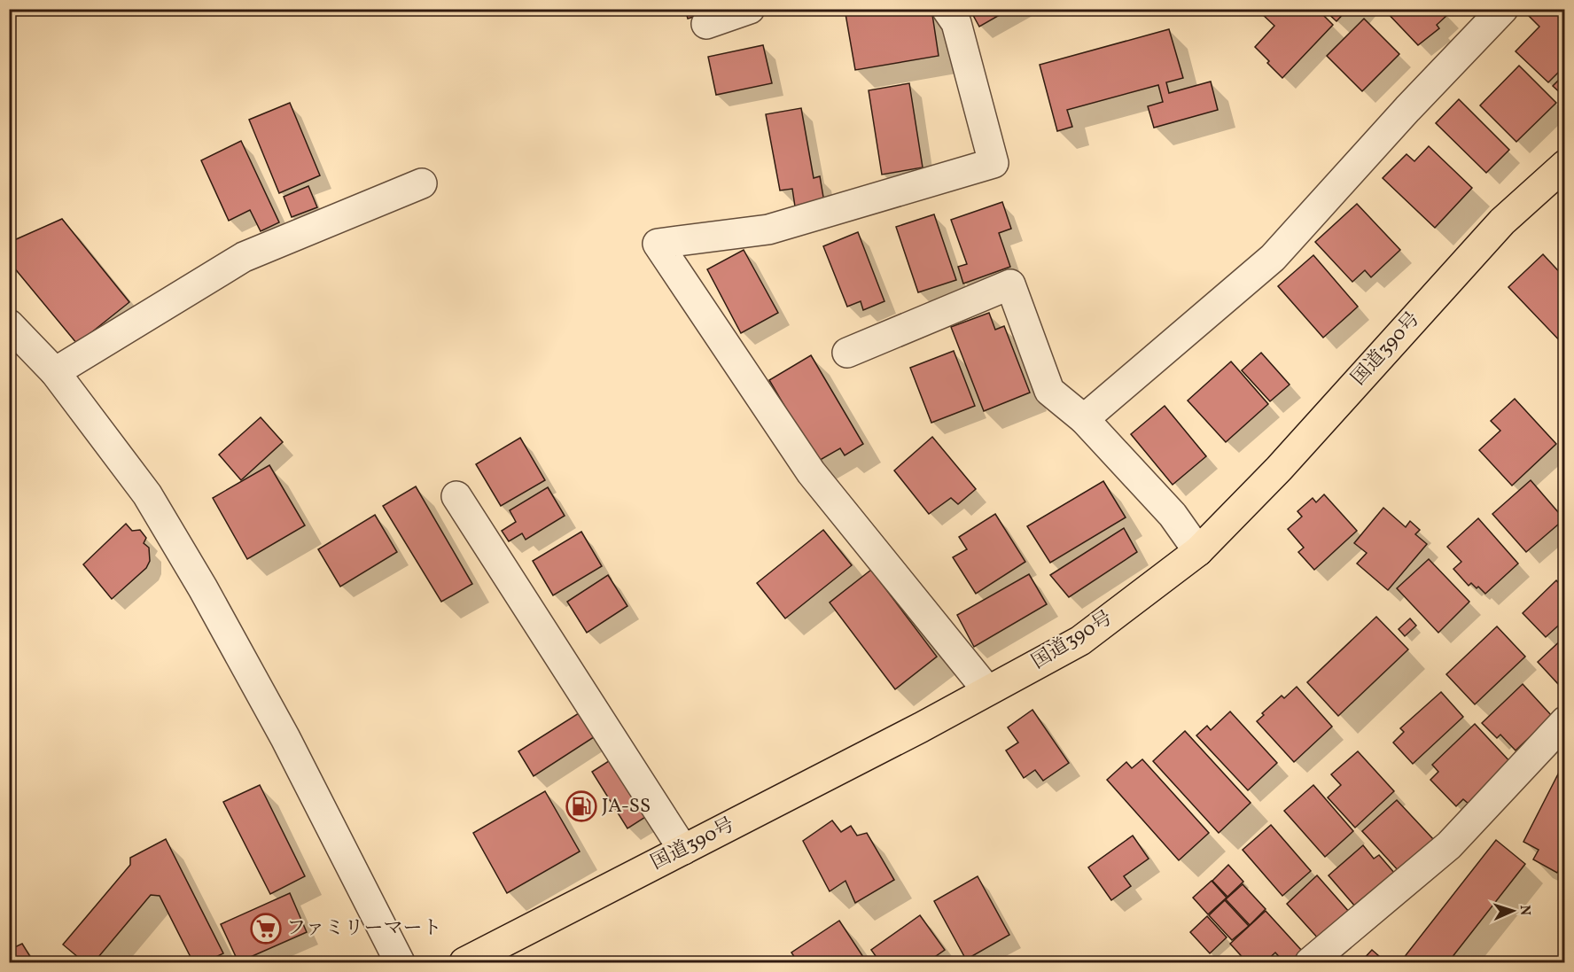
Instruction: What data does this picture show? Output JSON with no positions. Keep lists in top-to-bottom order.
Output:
{
  "streets": {
    "highway": ["国道390号"]
  },
  "places": {
    "fuel station": ["JA-SS"],
    "supermarket": ["ファミリーマート"]
  },
  "north": "right"
}
